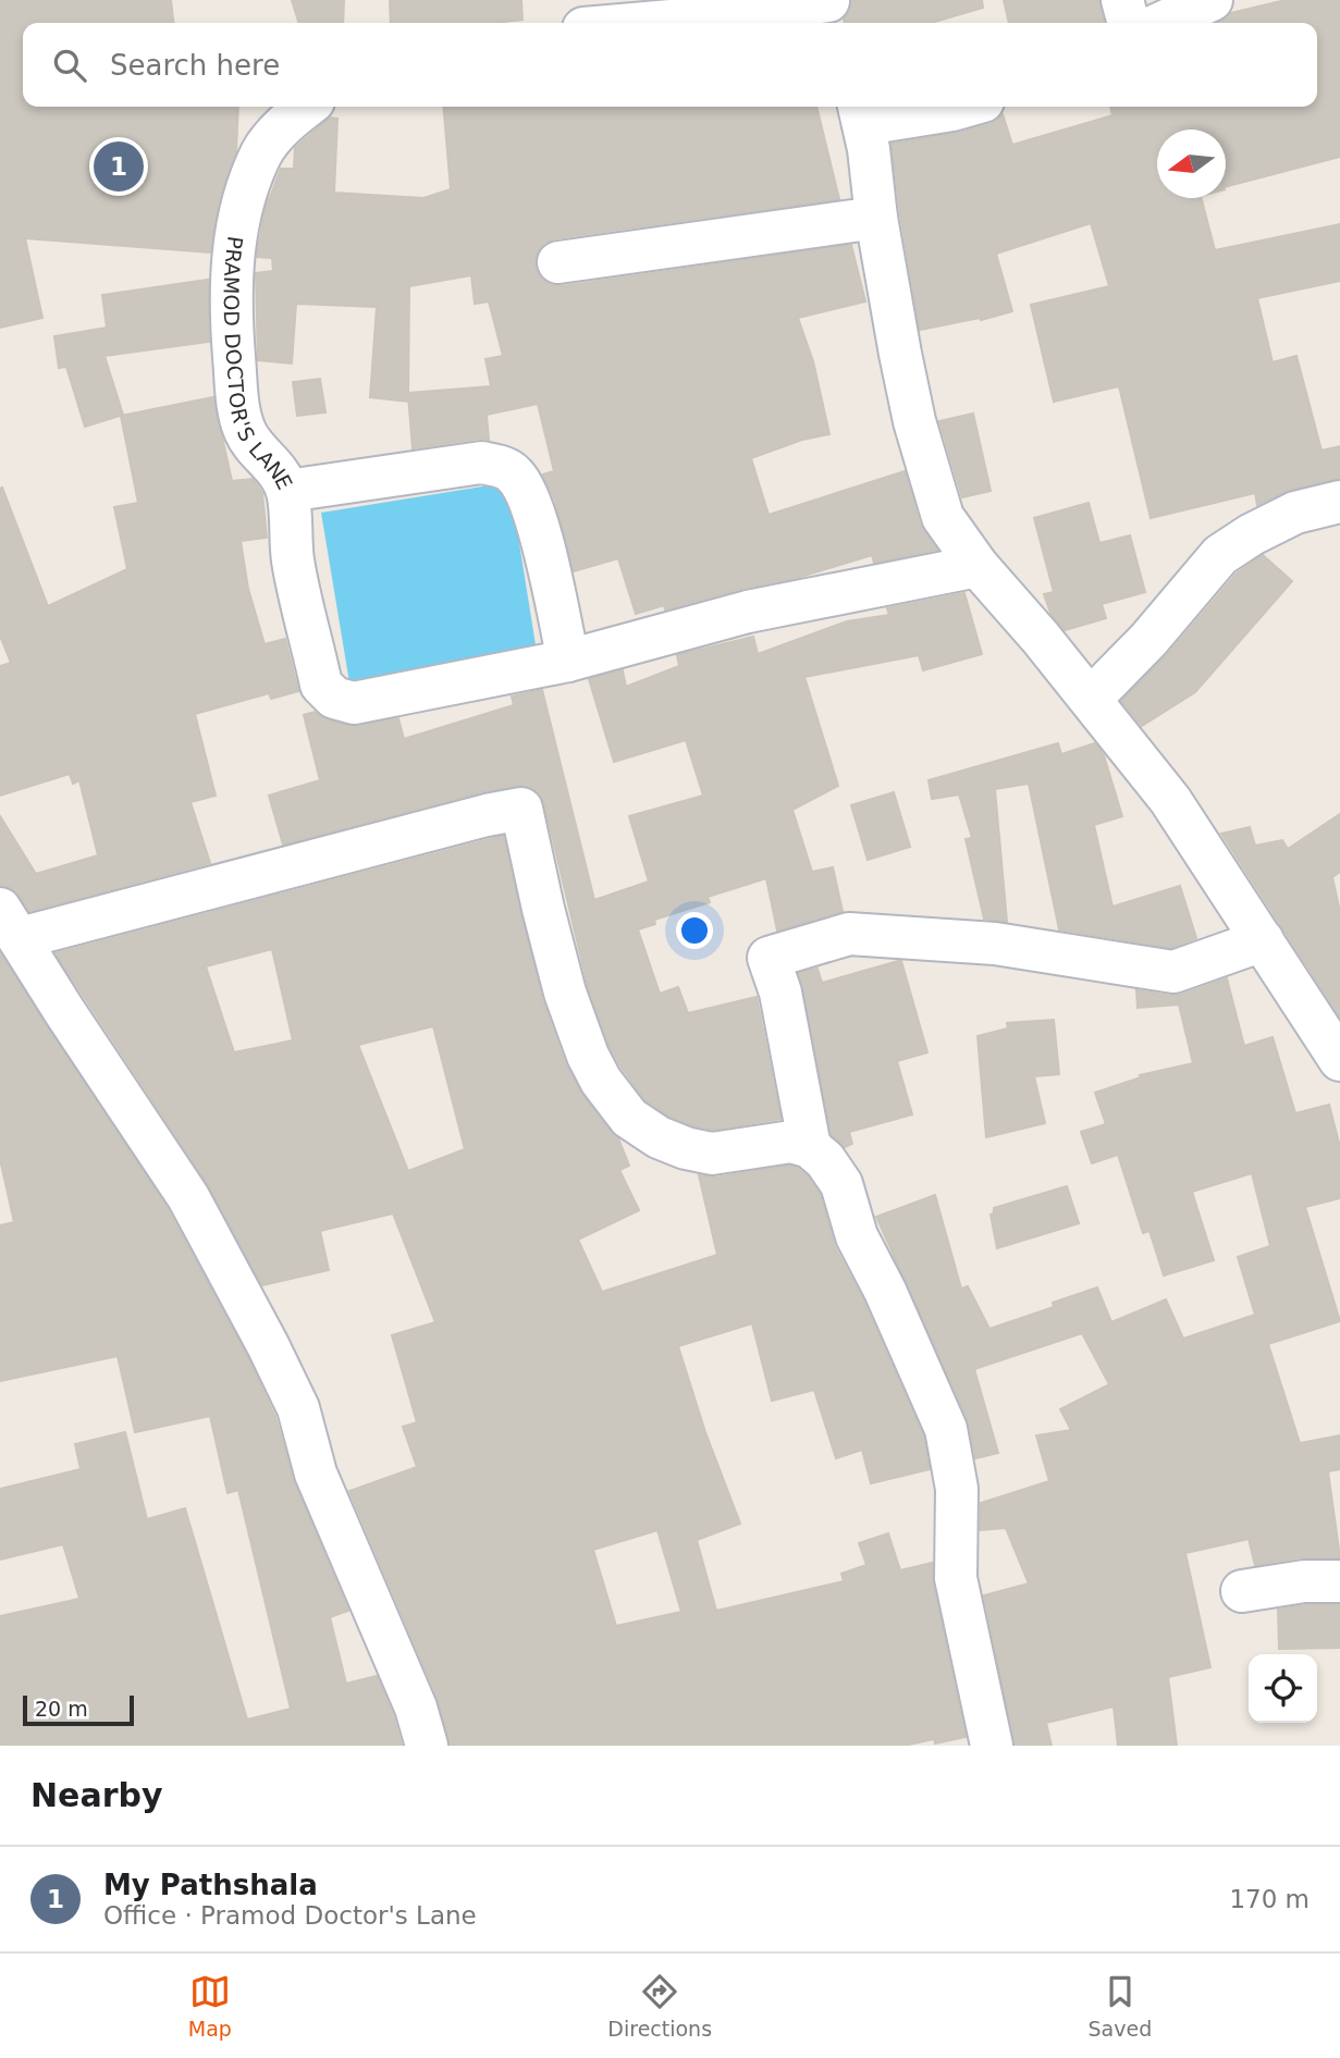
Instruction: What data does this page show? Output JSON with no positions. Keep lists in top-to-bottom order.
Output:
{
  "streets": {
    "street": ["PRAMOD DOCTOR'S LANE"]
  },
  "scale_bar": "20 m",
  "north": "left",
  "page": {
    "search": "Search here",
    "pins": "1",
    "scale": "20 m",
    "heading": "Nearby",
    "list": [
      {
        "mark": "1",
        "name": "My Pathshala",
        "note": "Office · Pramod Doctor's Lane",
        "value": "170 m"
      }
    ],
    "nav": ["Map", "Directions", "Saved"]
  }
}
